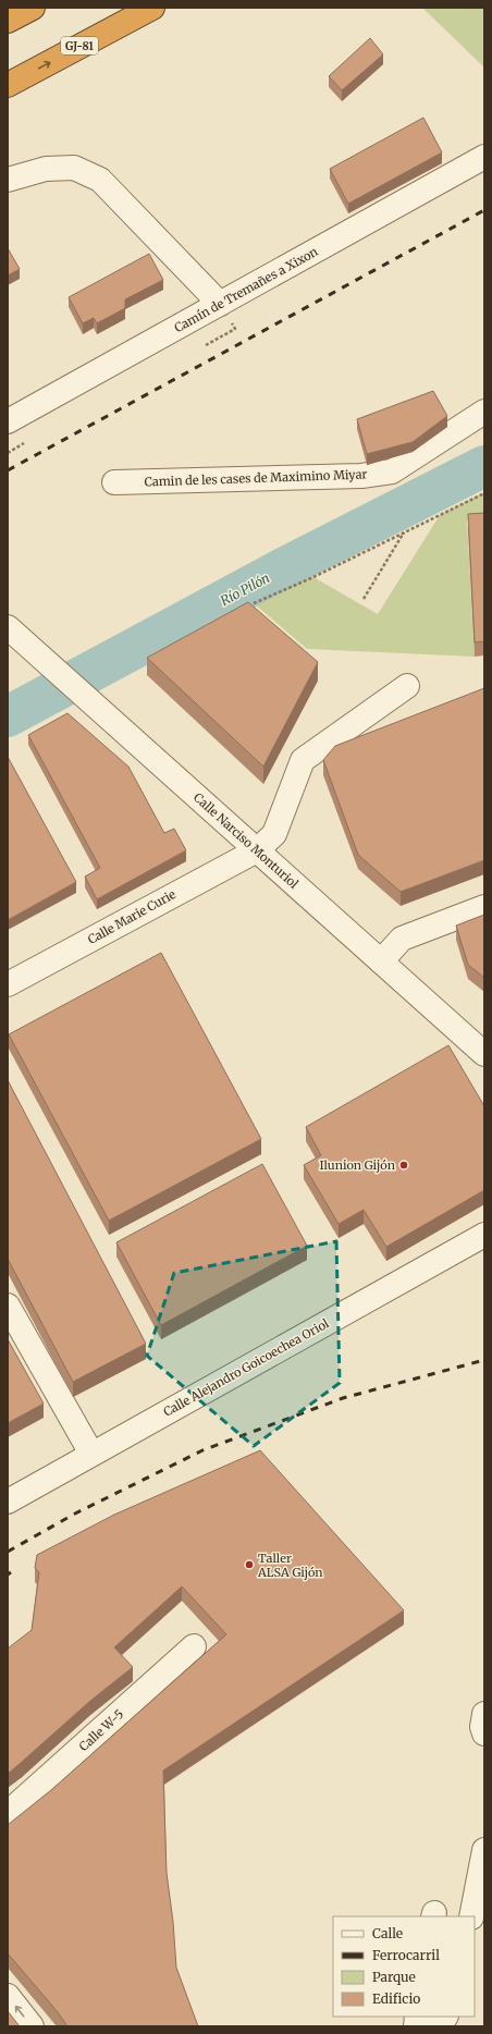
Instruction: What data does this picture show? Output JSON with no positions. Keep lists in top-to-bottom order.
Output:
{
  "streets": {
    "highway": ["GJ-81"],
    "street": [
      "Camín de Tremañes a Xixon",
      "Camin de les cases de Maximino Miyar",
      "Calle Narciso Monturiol",
      "Calle Marie Curie",
      "Calle Alejandro Goicoechea Oriol",
      "Calle W-5"
    ]
  },
  "crossings": [
    ["Calle Narciso Monturiol", "Calle Marie Curie"]
  ],
  "water": ["Río Pilón"],
  "places": ["Ilunion Gijón", "Taller ALSA Gijón"],
  "legend": [
    "Calle",
    "Ferrocarril",
    "Parque",
    "Edificio"
  ]
}
